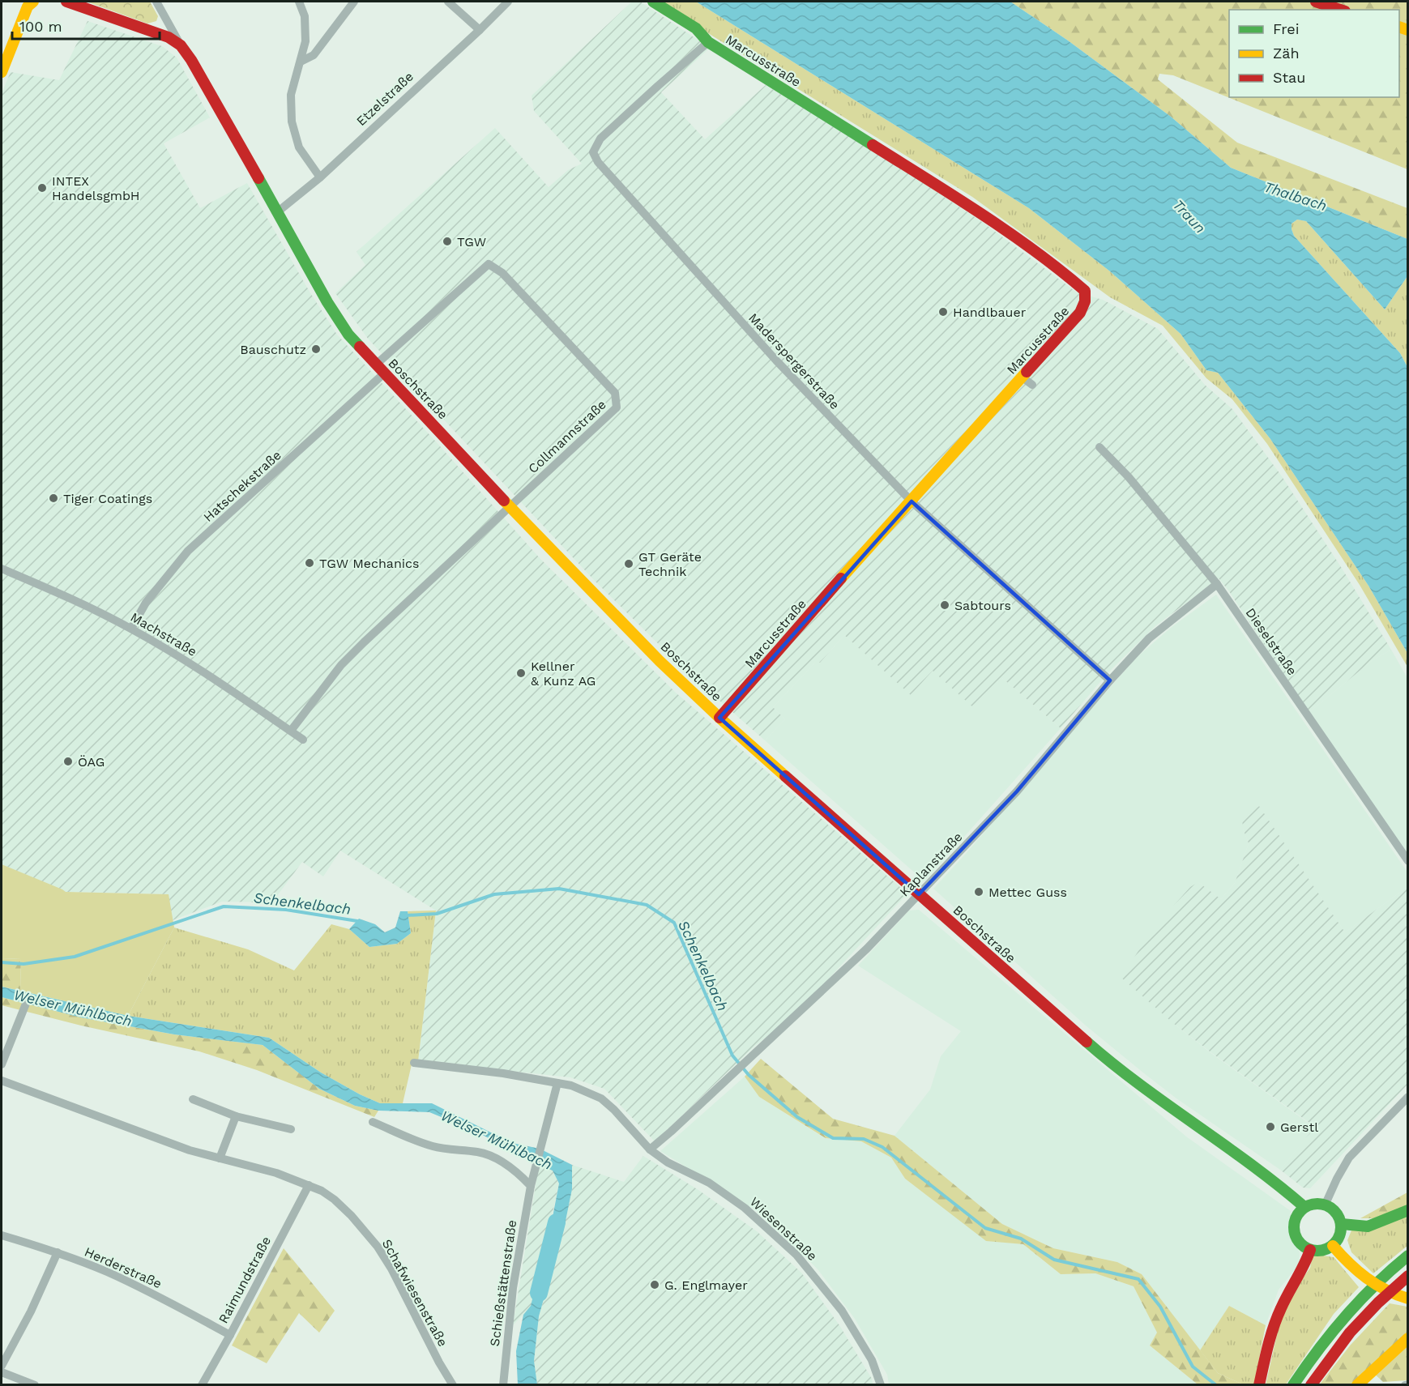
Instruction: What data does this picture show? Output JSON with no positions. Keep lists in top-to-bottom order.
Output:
{
  "streets": {
    "main road": ["Marcusstraße", "Boschstraße"],
    "street": [
      "Etzelstraße",
      "Maderspergerstraße",
      "Collmannstraße",
      "Hatschekstraße",
      "Machstraße",
      "Dieselstraße",
      "Kaplanstraße",
      "Wiesenstraße",
      "Herderstraße",
      "Raimundstraße",
      "Schießstättenstraße",
      "Schafwiesenstraße"
    ]
  },
  "crossings": [
    ["Marcusstraße", "Maderspergerstraße"],
    ["Marcusstraße", "Boschstraße"],
    ["Etzelstraße", "Boschstraße"],
    ["Maderspergerstraße", "Kaplanstraße"],
    ["Boschstraße", "Collmannstraße"],
    ["Boschstraße", "Hatschekstraße"],
    ["Boschstraße", "Kaplanstraße"],
    ["Collmannstraße", "Machstraße"],
    ["Hatschekstraße", "Machstraße"],
    ["Dieselstraße", "Kaplanstraße"],
    ["Kaplanstraße", "Wiesenstraße"],
    ["Herderstraße", "Raimundstraße"],
    ["Raimundstraße", "Schafwiesenstraße"]
  ],
  "water": [
    "Thalbach",
    "Traun",
    "Schenkelbach",
    "Welser Mühlbach"
  ],
  "places": [
    "INTEX HandelsgmbH",
    "TGW",
    "Handlbauer",
    "Bauschutz",
    "Tiger Coatings",
    "TGW Mechanics",
    "GT Geräte Technik",
    "Sabtours",
    "Kellner & Kunz AG",
    "ÖAG",
    "Mettec Guss",
    "Gerstl",
    "G. Englmayer"
  ],
  "legend": ["Frei", "Zäh", "Stau"],
  "scale_bar": "100 m"
}
